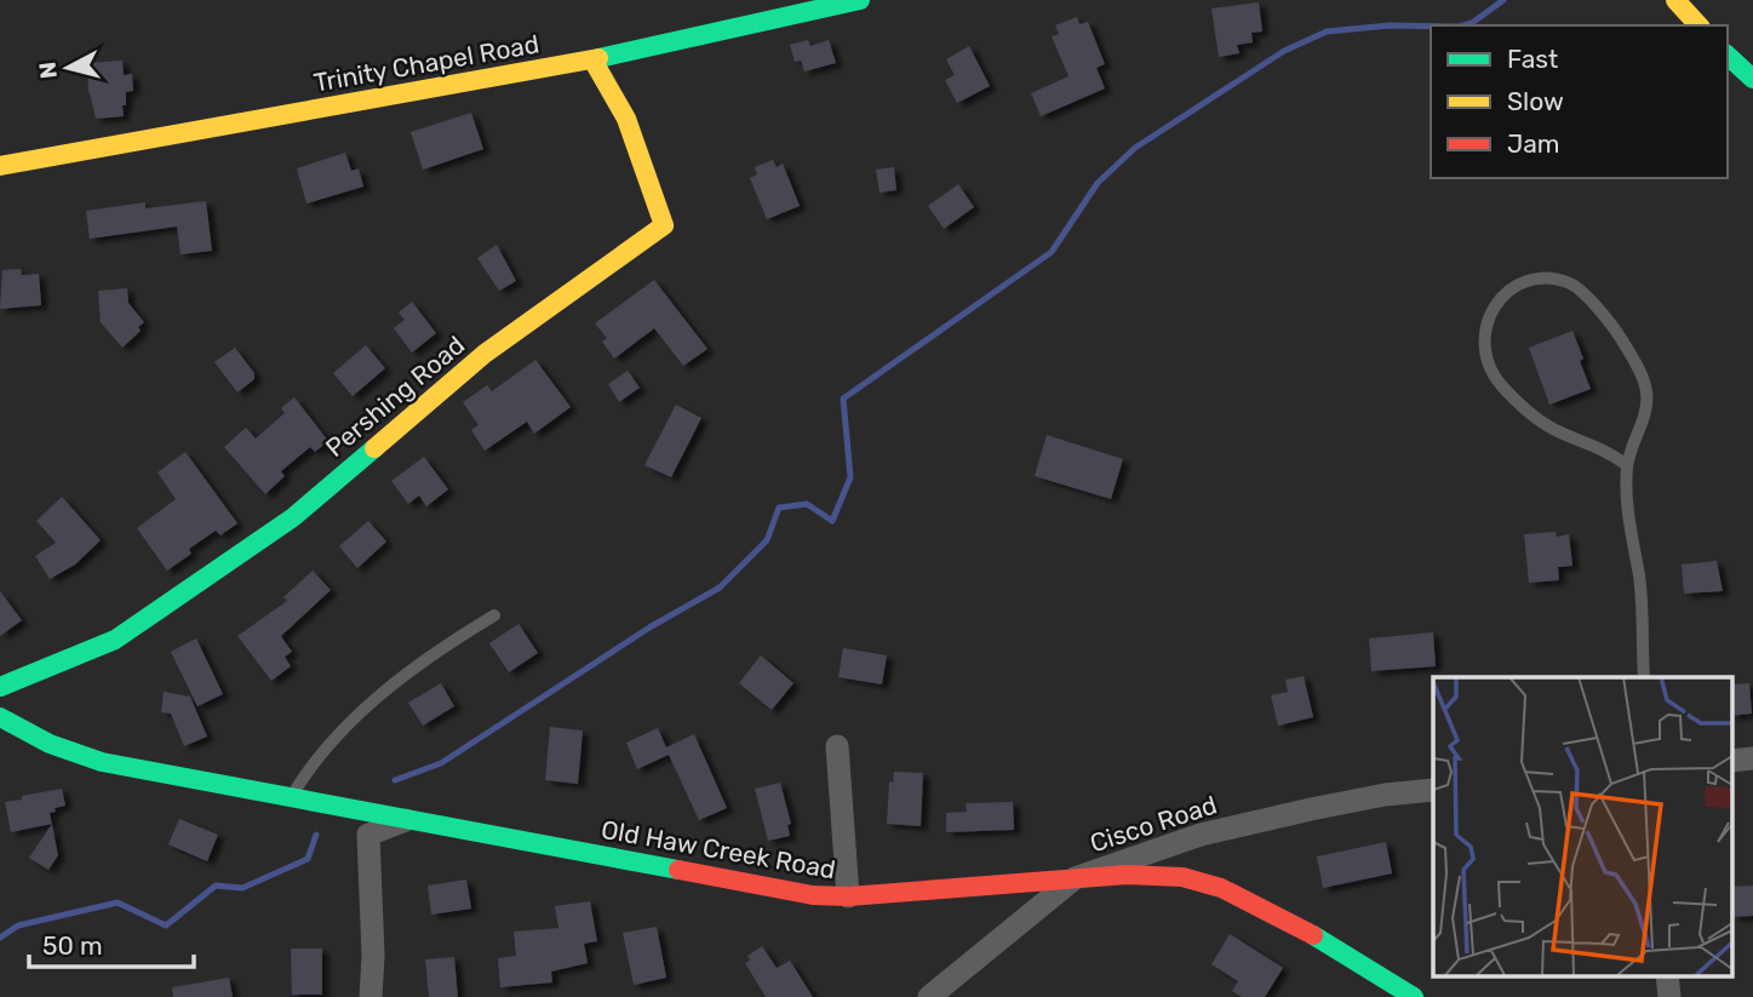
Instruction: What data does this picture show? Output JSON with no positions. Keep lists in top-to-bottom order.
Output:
{
  "streets": {
    "street": [
      "Trinity Chapel Road",
      "Pershing Road",
      "Cisco Road",
      "Old Haw Creek Road"
    ]
  },
  "crossings": [
    ["Trinity Chapel Road", "Pershing Road"],
    ["Cisco Road", "Old Haw Creek Road"]
  ],
  "legend": ["Fast", "Slow", "Jam"],
  "scale_bar": "50 m",
  "north": "left"
}
